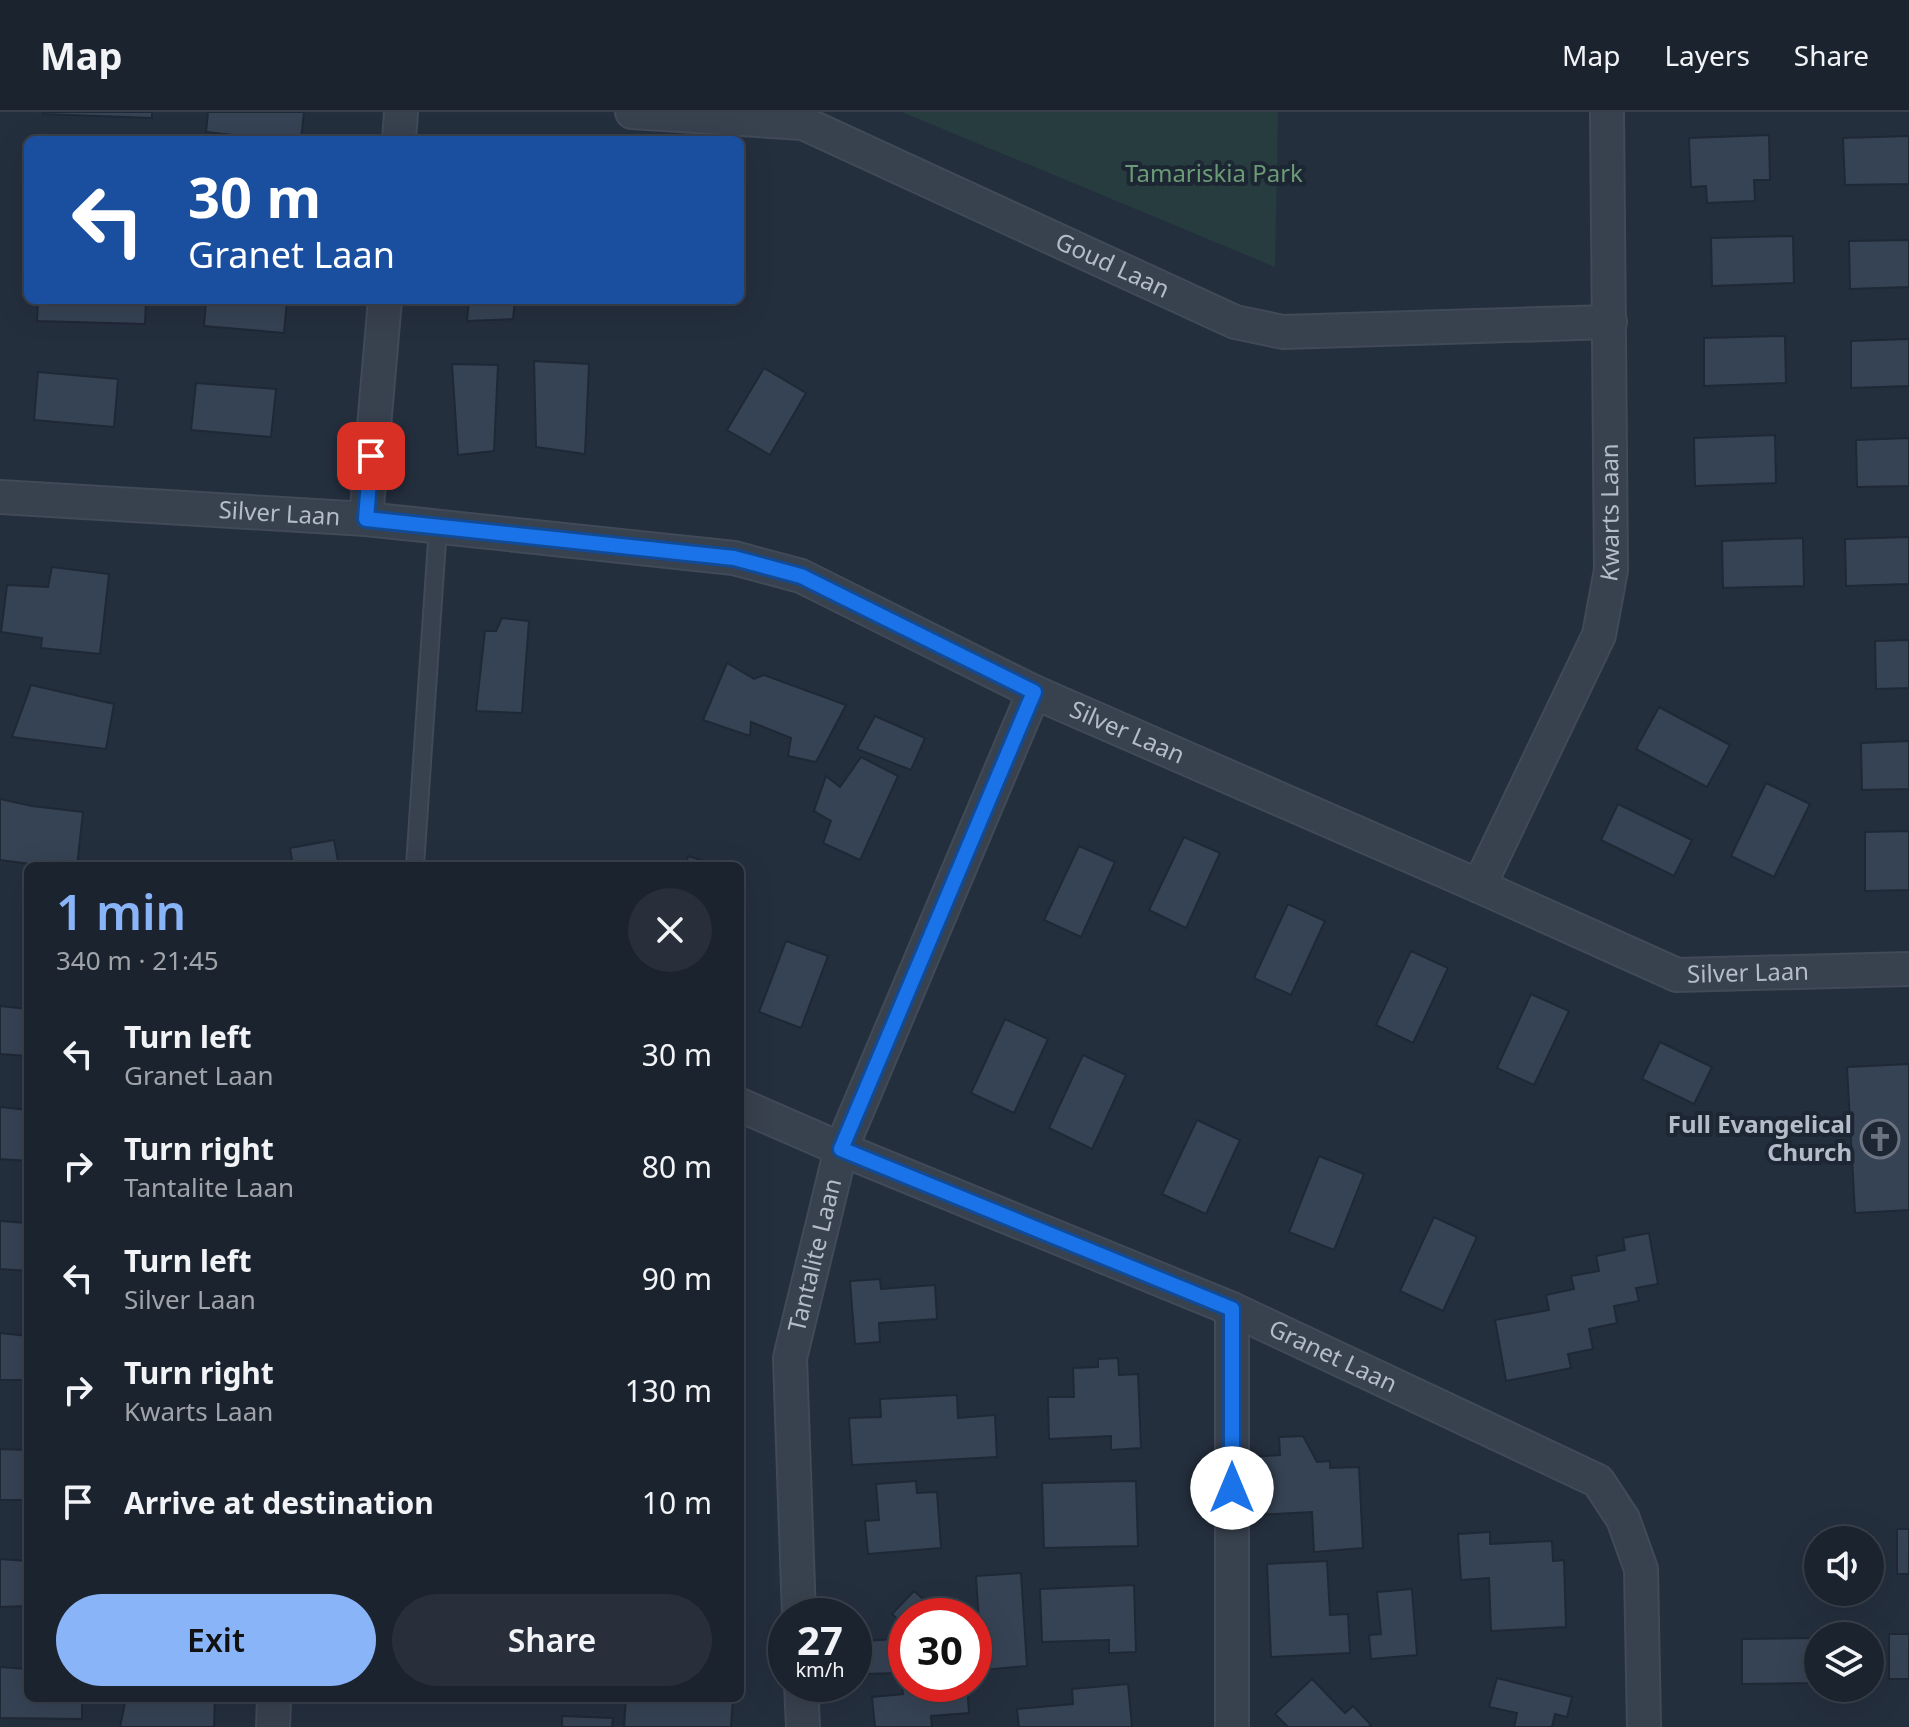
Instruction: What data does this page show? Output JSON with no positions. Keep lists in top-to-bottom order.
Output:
{
  "streets": {
    "street": [
      "Goud Laan",
      "Kwarts Laan",
      "Silver Laan",
      "Tantalite Laan",
      "Granet Laan"
    ]
  },
  "crossings": [
    ["Goud Laan", "Kwarts Laan"],
    ["Kwarts Laan", "Silver Laan"],
    ["Silver Laan", "Tantalite Laan"],
    ["Tantalite Laan", "Granet Laan"]
  ],
  "parks": ["Tamariskia Park"],
  "places": {
    "church": ["Full Evangelical Church"]
  },
  "page": {
    "header": "Map",
    "nav": ["Map", "Layers", "Share"],
    "turn": ["30 m", "Granet Laan"],
    "heading": ["1 min", "340 m · 21:45"],
    "list": [
      {
        "name": "Turn left",
        "note": "Granet Laan",
        "value": "30 m"
      },
      {
        "name": "Turn right",
        "note": "Tantalite Laan",
        "value": "80 m"
      },
      {
        "name": "Turn left",
        "note": "Silver Laan",
        "value": "90 m"
      },
      {
        "name": "Turn right",
        "note": "Kwarts Laan",
        "value": "130 m"
      },
      {
        "name": "Arrive at destination",
        "value": "10 m"
      }
    ],
    "buttons": ["Exit", "Share"],
    "speed": "27 km/h",
    "limit": "30"
  }
}
